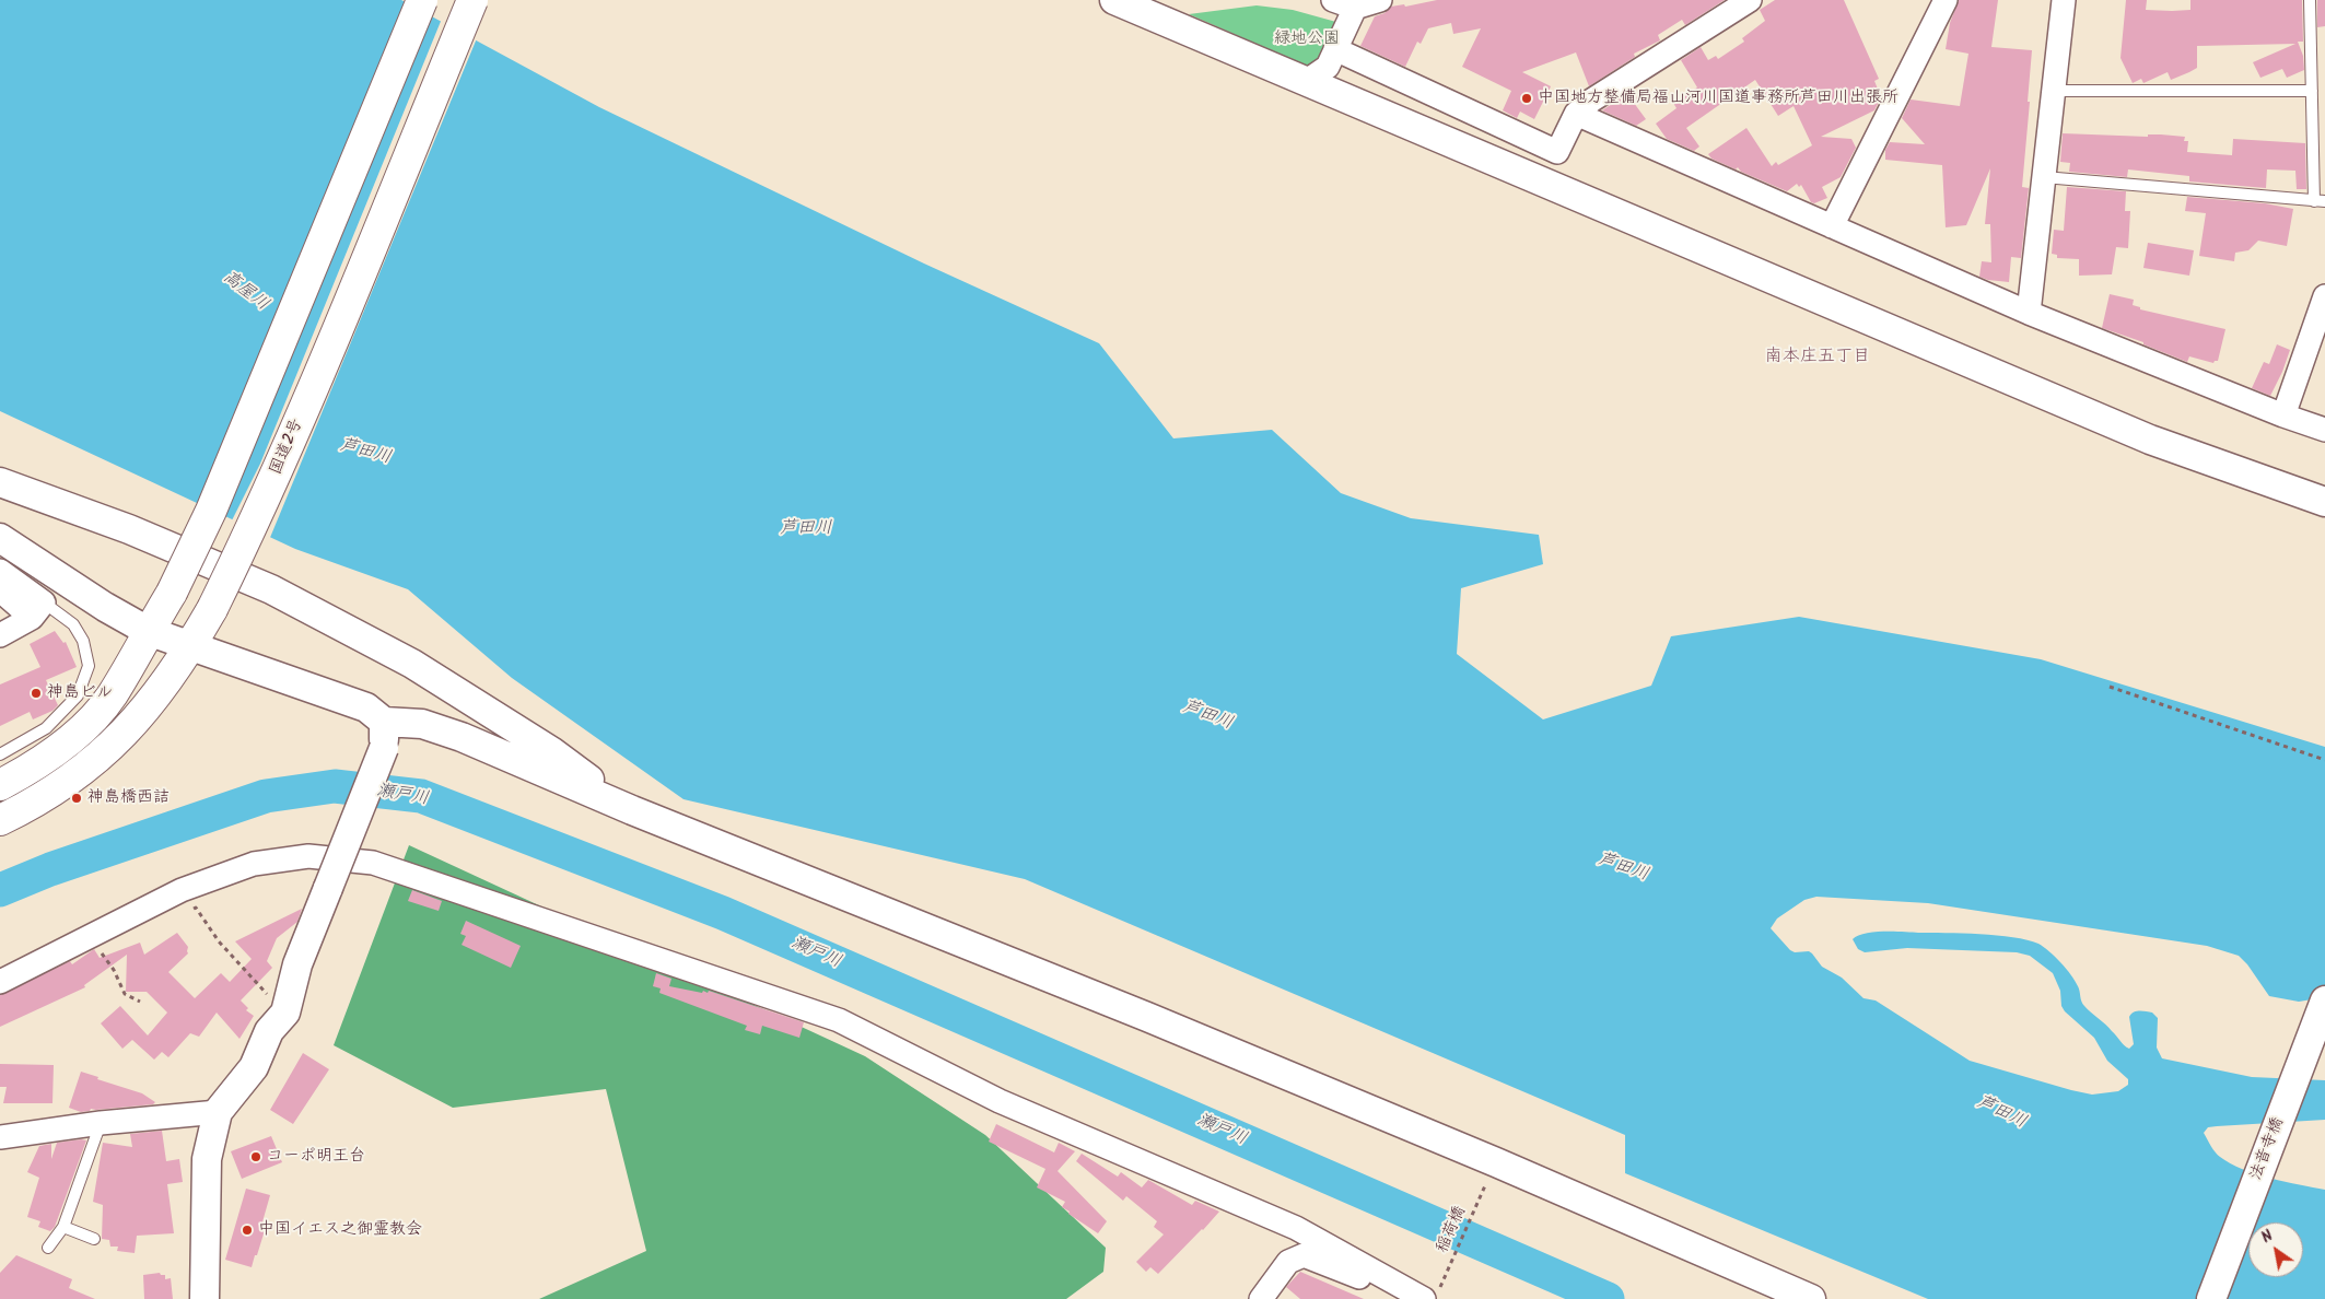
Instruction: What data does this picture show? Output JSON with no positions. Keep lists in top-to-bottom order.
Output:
{
  "streets": {
    "highway": ["国道2号"],
    "street": ["法音寺橋"],
    "path": ["稲荷橋"]
  },
  "districts": ["南本庄五丁目"],
  "water": ["高屋川", "芦田川", "瀬戸川"],
  "parks": ["緑地公園"],
  "places": [
    "中国地方整備局福山河川国道事務所芦田川出張所",
    "神島ビル",
    "神島橋西詰",
    "コーポ明王台",
    "中国イエス之御霊教会"
  ],
  "north": "top left"
}
